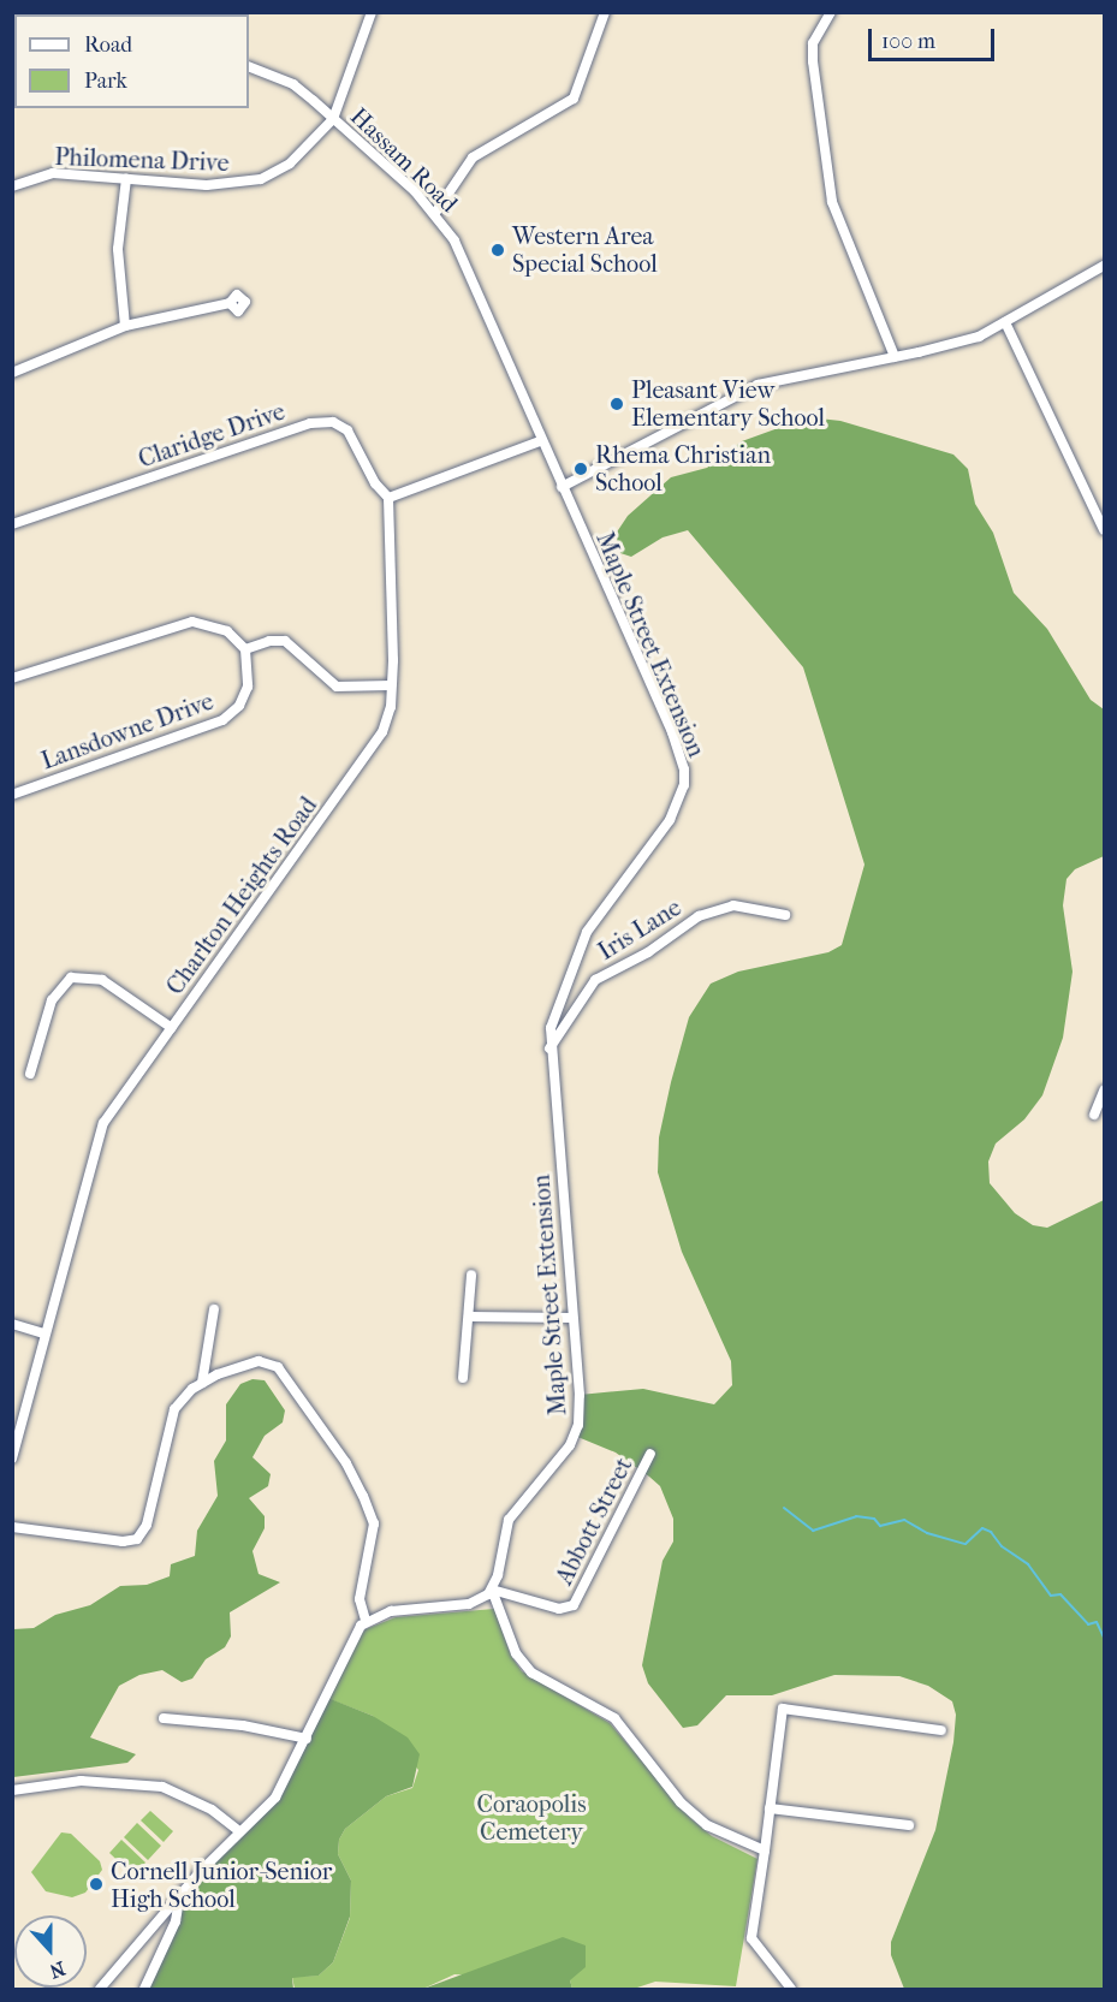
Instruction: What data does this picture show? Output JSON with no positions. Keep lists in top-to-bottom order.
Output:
{
  "streets": {
    "street": [
      "Philomena Drive",
      "Hassam Road",
      "Claridge Drive",
      "Maple Street Extension",
      "Lansdowne Drive",
      "Charlton Heights Road",
      "Iris Lane",
      "Abbott Street"
    ]
  },
  "crossings": [
    ["Philomena Drive", "Hassam Road"],
    ["Hassam Road", "Maple Street Extension"],
    ["Claridge Drive", "Charlton Heights Road"],
    ["Maple Street Extension", "Iris Lane"],
    ["Maple Street Extension", "Abbott Street"]
  ],
  "parks": ["Coraopolis Cemetery"],
  "places": [
    "Western Area Special School",
    "Pleasant View Elementary School",
    "Rhema Christian School",
    "Cornell Junior-Senior High School"
  ],
  "legend": ["Road", "Park"],
  "scale_bar": "100 m",
  "north": "bottom"
}
